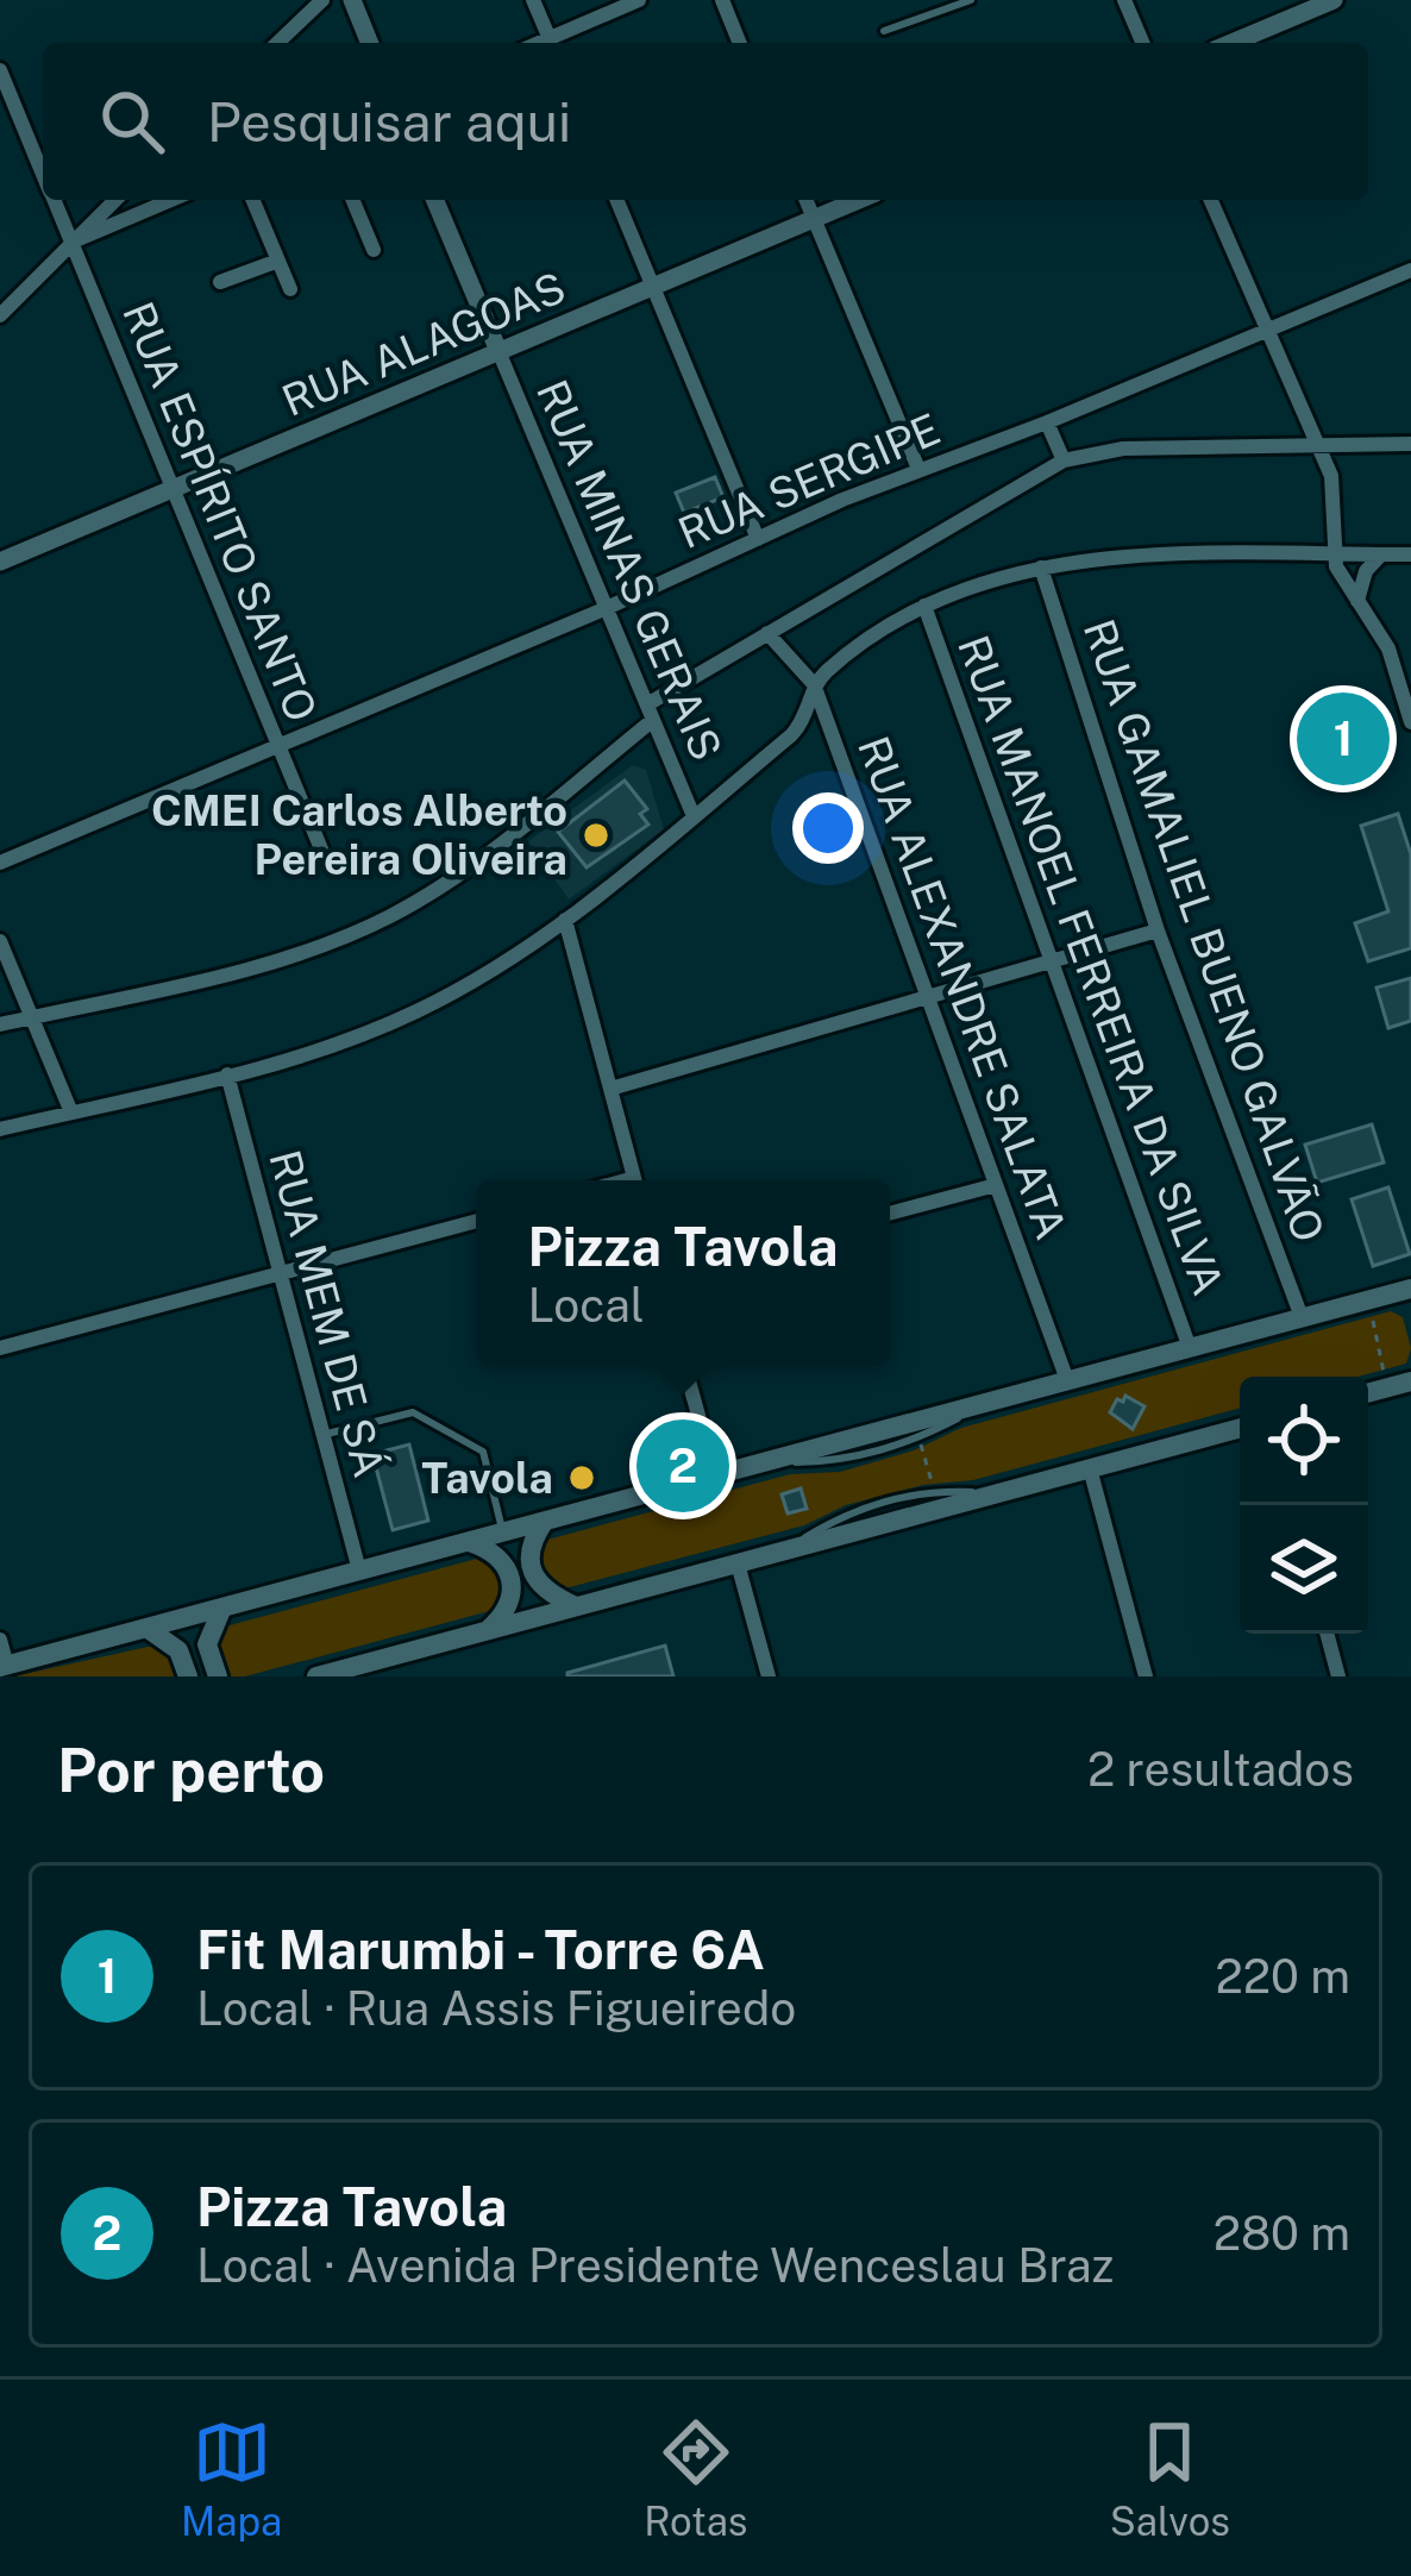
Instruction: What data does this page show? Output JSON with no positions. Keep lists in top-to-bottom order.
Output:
{
  "streets": {
    "street": [
      "RUA ALAGOAS",
      "RUA SERGIPE",
      "RUA ESPÍRITO SANTO",
      "RUA MINAS GERAIS",
      "RUA GAMALIEL BUENO GALVÃO",
      "RUA MANOEL FERREIRA DA SILVA",
      "RUA ALEXANDRE SALATA",
      "RUA MEM DE SÁ"
    ]
  },
  "crossings": [
    ["RUA ALAGOAS", "RUA ESPÍRITO SANTO"],
    ["RUA ALAGOAS", "RUA MINAS GERAIS"],
    ["RUA SERGIPE", "RUA ESPÍRITO SANTO"],
    ["RUA SERGIPE", "RUA MINAS GERAIS"]
  ],
  "places": ["CMEI Carlos Alberto Pereira Oliveira", "Tavola"],
  "page": {
    "search": "Pesquisar aqui",
    "pins": ["1", "2"],
    "popup": ["Pizza Tavola", "Local"],
    "heading": ["Por perto", "2 resultados"],
    "list": [
      {
        "mark": "1",
        "name": "Fit Marumbi - Torre 6A",
        "note": "Local · Rua Assis Figueiredo",
        "value": "220 m"
      },
      {
        "mark": "2",
        "name": "Pizza Tavola",
        "note": "Local · Avenida Presidente Wenceslau Braz",
        "value": "280 m"
      }
    ],
    "nav": ["Mapa", "Rotas", "Salvos"]
  }
}
